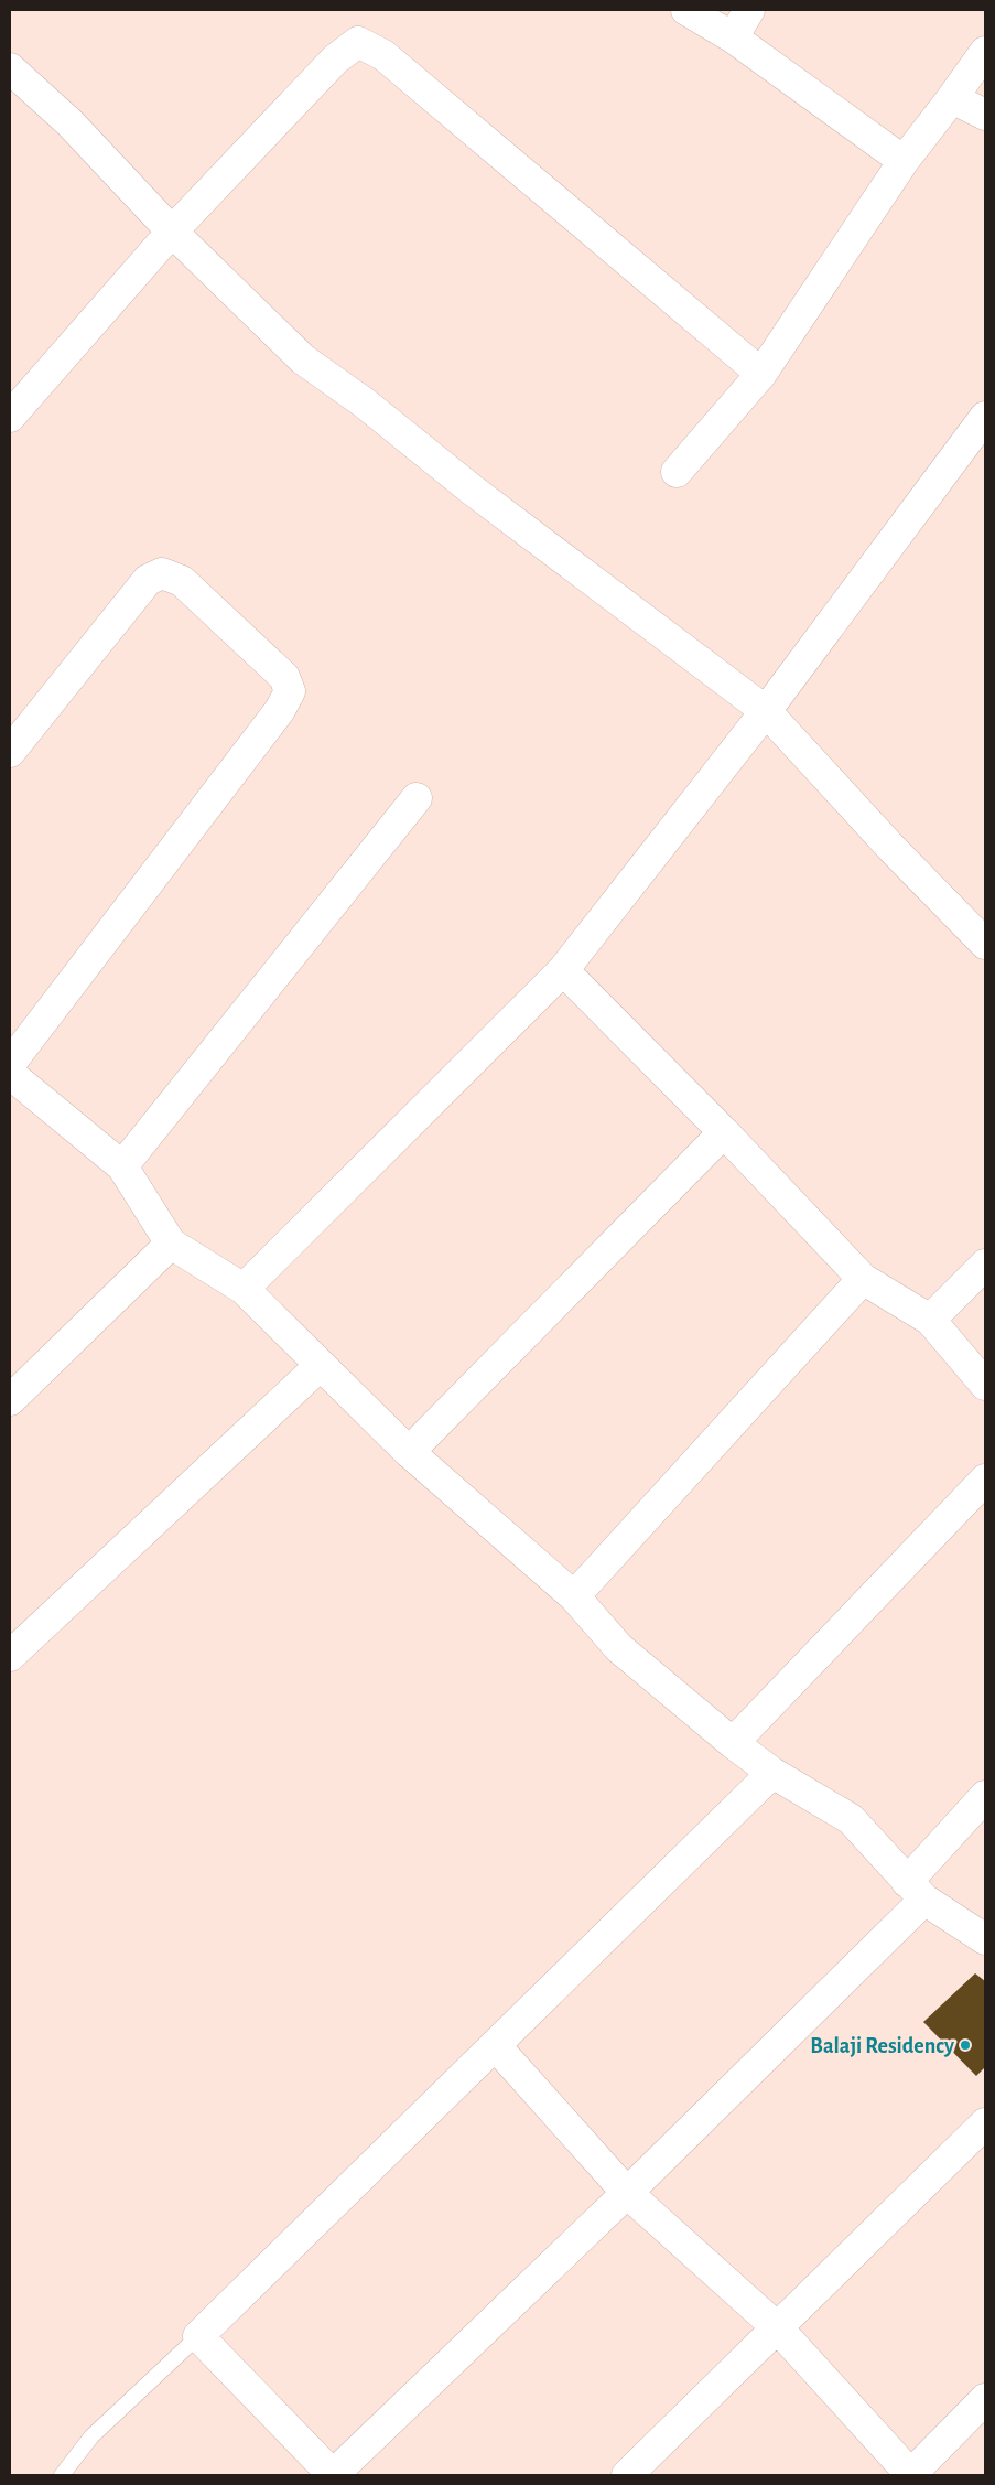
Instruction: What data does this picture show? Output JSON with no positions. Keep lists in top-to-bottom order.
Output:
{
  "places": ["Balaji Residency"]
}
